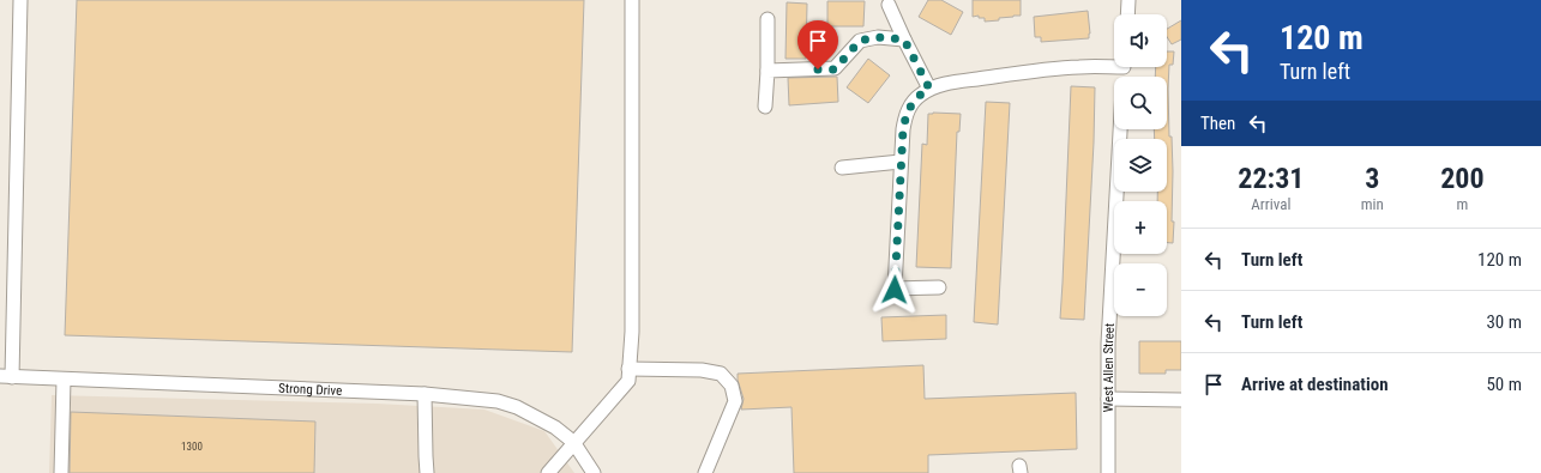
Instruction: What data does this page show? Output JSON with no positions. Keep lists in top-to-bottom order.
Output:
{
  "streets": {
    "street": ["West Allen Street", "Strong Drive"]
  },
  "house_numbers": ["1300"],
  "page": {
    "turn": ["120 m", "Turn left"],
    "map_buttons": ["+", "−"],
    "then": "Then",
    "eta": [
      "22:31",
      "Arrival",
      "3",
      "min",
      "200",
      "m"
    ],
    "list": [
      {
        "name": "Turn left",
        "value": "120 m"
      },
      {
        "name": "Turn left",
        "value": "30 m"
      },
      {
        "name": "Arrive at destination",
        "value": "50 m"
      }
    ]
  }
}
